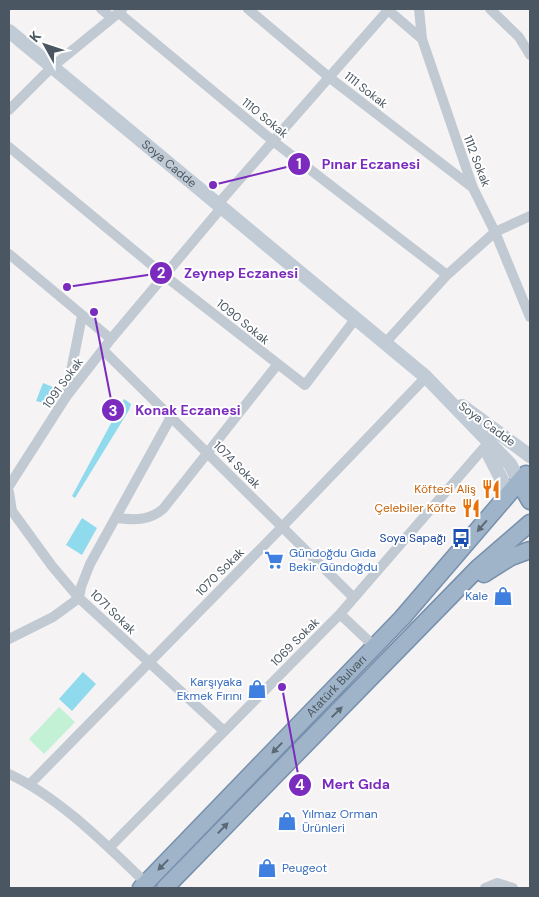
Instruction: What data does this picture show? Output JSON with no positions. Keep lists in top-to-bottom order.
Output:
{
  "streets": {
    "highway": ["Atatürk Bulvarı"],
    "main road": ["Soya Cadde"],
    "street": [
      "1111 Sokak",
      "1110 Sokak",
      "1112 Sokak",
      "1090 Sokak",
      "1091 Sokak",
      "1074 Sokak",
      "1070 Sokak",
      "1071 Sokak",
      "1069 Sokak"
    ]
  },
  "crossings": [
    ["1111 Sokak", "1112 Sokak"],
    ["1111 Sokak", "1091 Sokak"],
    ["1110 Sokak", "1091 Sokak"],
    ["Soya Cadde", "1090 Sokak"],
    ["Soya Cadde", "1091 Sokak"],
    ["Soya Cadde", "1070 Sokak"],
    ["Soya Cadde", "1069 Sokak"],
    ["Soya Cadde", "Atatürk Bulvarı"],
    ["1090 Sokak", "1091 Sokak"],
    ["1091 Sokak", "1074 Sokak"],
    ["1074 Sokak", "1070 Sokak"],
    ["1074 Sokak", "1069 Sokak"],
    ["1070 Sokak", "1071 Sokak"],
    ["1071 Sokak", "1069 Sokak"]
  ],
  "places": {
    "other": [
      "Pınar Eczanesi",
      "Zeynep Eczanesi",
      "Konak Eczanesi",
      "Mert Gıda"
    ],
    "restaurant": ["Köfteci Aliş", "Çelebiler Köfte"],
    "bus stop": ["Soya Sapağı"],
    "supermarket": ["Gündoğdu Gıda Bekir Gündoğdu"],
    "shop": [
      "Kale",
      "Karşıyaka Ekmek Fırını",
      "Yılmaz Orman Ürünleri",
      "Peugeot"
    ]
  },
  "north": "top left"
}
